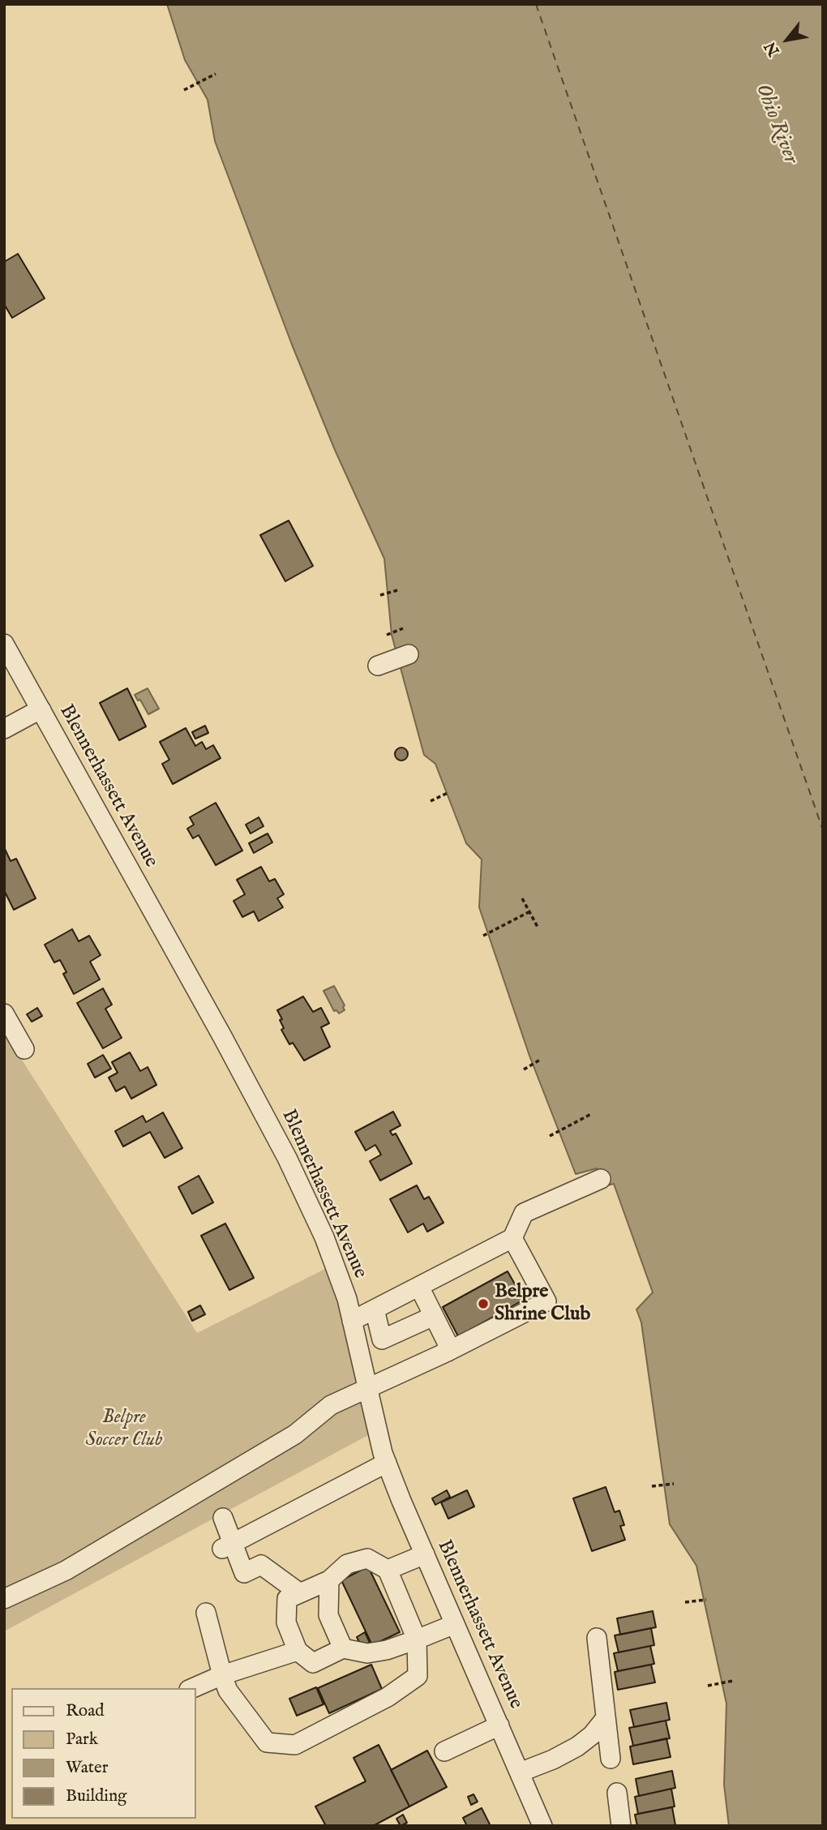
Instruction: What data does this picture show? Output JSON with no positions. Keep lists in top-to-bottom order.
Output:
{
  "streets": {
    "street": ["Blennerhassett Avenue"]
  },
  "water": ["Ohio River"],
  "parks": ["Belpre Soccer Club"],
  "places": ["Belpre Shrine Club"],
  "legend": [
    "Road",
    "Park",
    "Water",
    "Building"
  ],
  "north": "bottom left"
}
